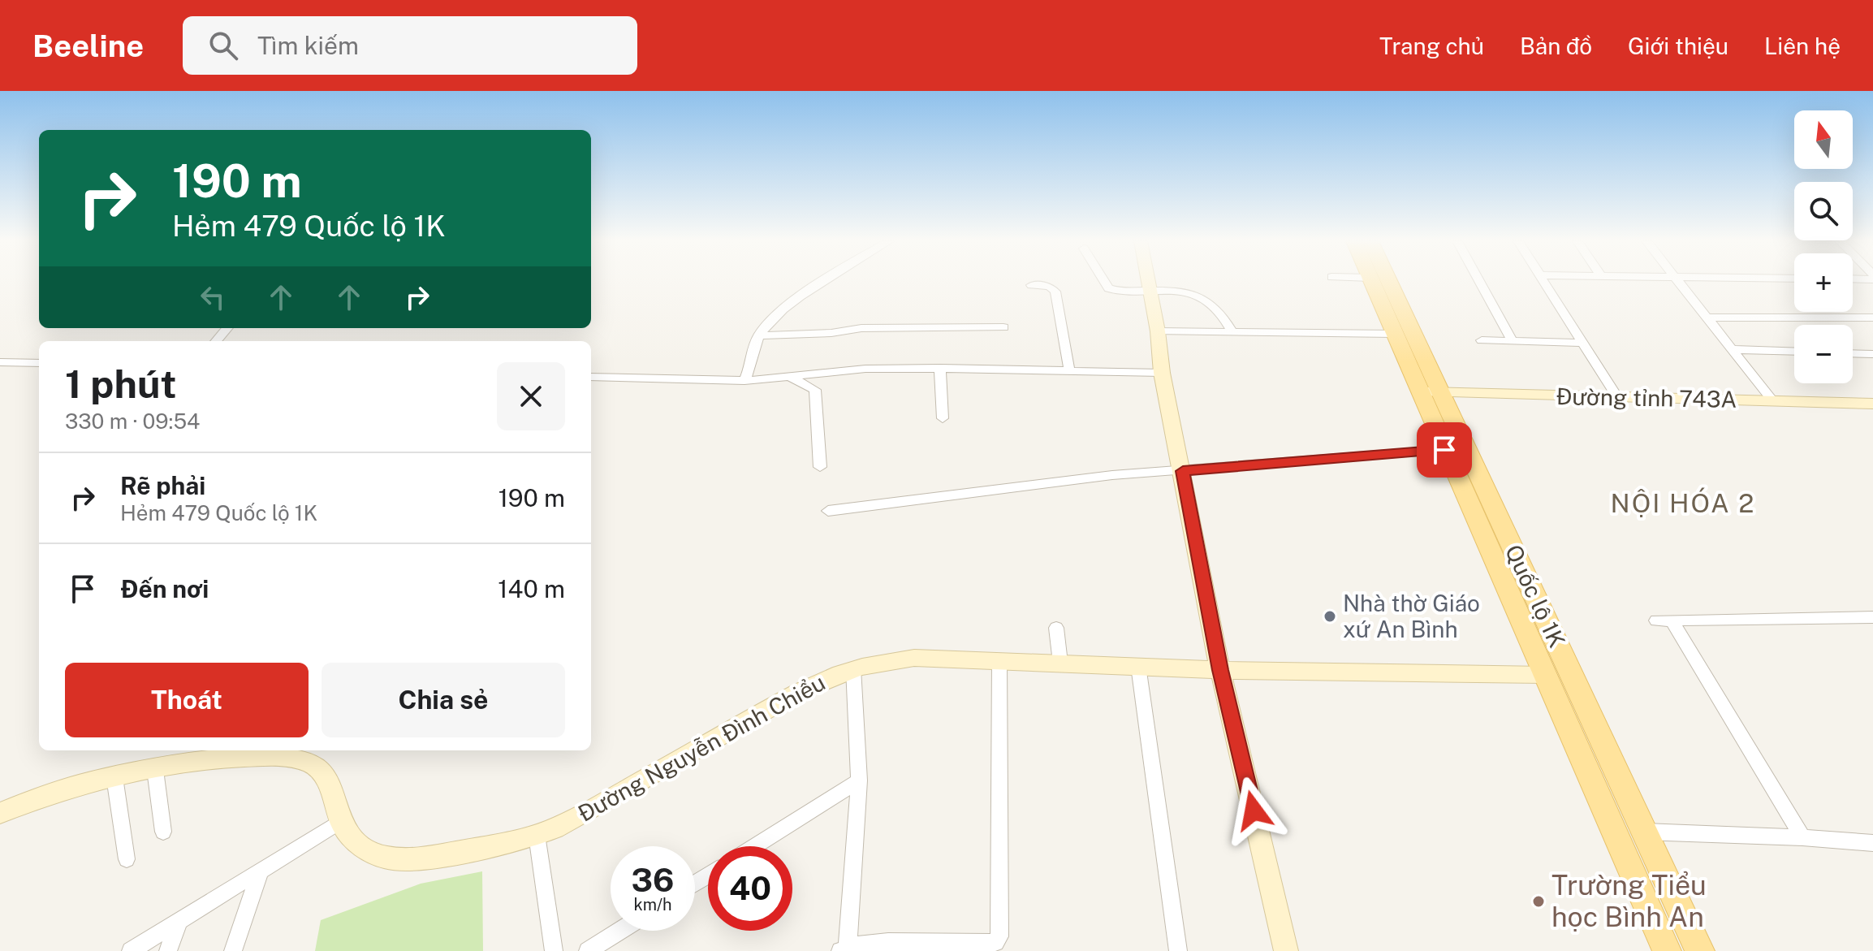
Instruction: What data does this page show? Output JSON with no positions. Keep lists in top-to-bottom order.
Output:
{
  "streets": {
    "main road": ["Quốc lộ 1K"],
    "street": ["Đường tỉnh 743A", "Đường Nguyễn Đình Chiểu"]
  },
  "crossings": [
    ["Đường tỉnh 743A", "Quốc lộ 1K"],
    ["Quốc lộ 1K", "Đường Nguyễn Đình Chiểu"]
  ],
  "districts": ["NỘI HÓA 2"],
  "places": ["Nhà thờ Giáo xứ An Bình", "Trường Tiểu học Bình An"],
  "north": "top",
  "page": {
    "header": "Beeline",
    "search": "Tìm kiếm",
    "nav": [
      "Trang chủ",
      "Bản đồ",
      "Giới thiệu",
      "Liên hệ"
    ],
    "map_buttons": ["+", "−"],
    "turn": ["190 m", "Hẻm 479 Quốc lộ 1K"],
    "heading": ["1 phút", "330 m · 09:54"],
    "list": [
      {
        "name": "Rẽ phải",
        "note": "Hẻm 479 Quốc lộ 1K",
        "value": "190 m"
      },
      {
        "name": "Đến nơi",
        "value": "140 m"
      }
    ],
    "buttons": ["Thoát", "Chia sẻ"],
    "speed": "36 km/h",
    "limit": "40"
  }
}
